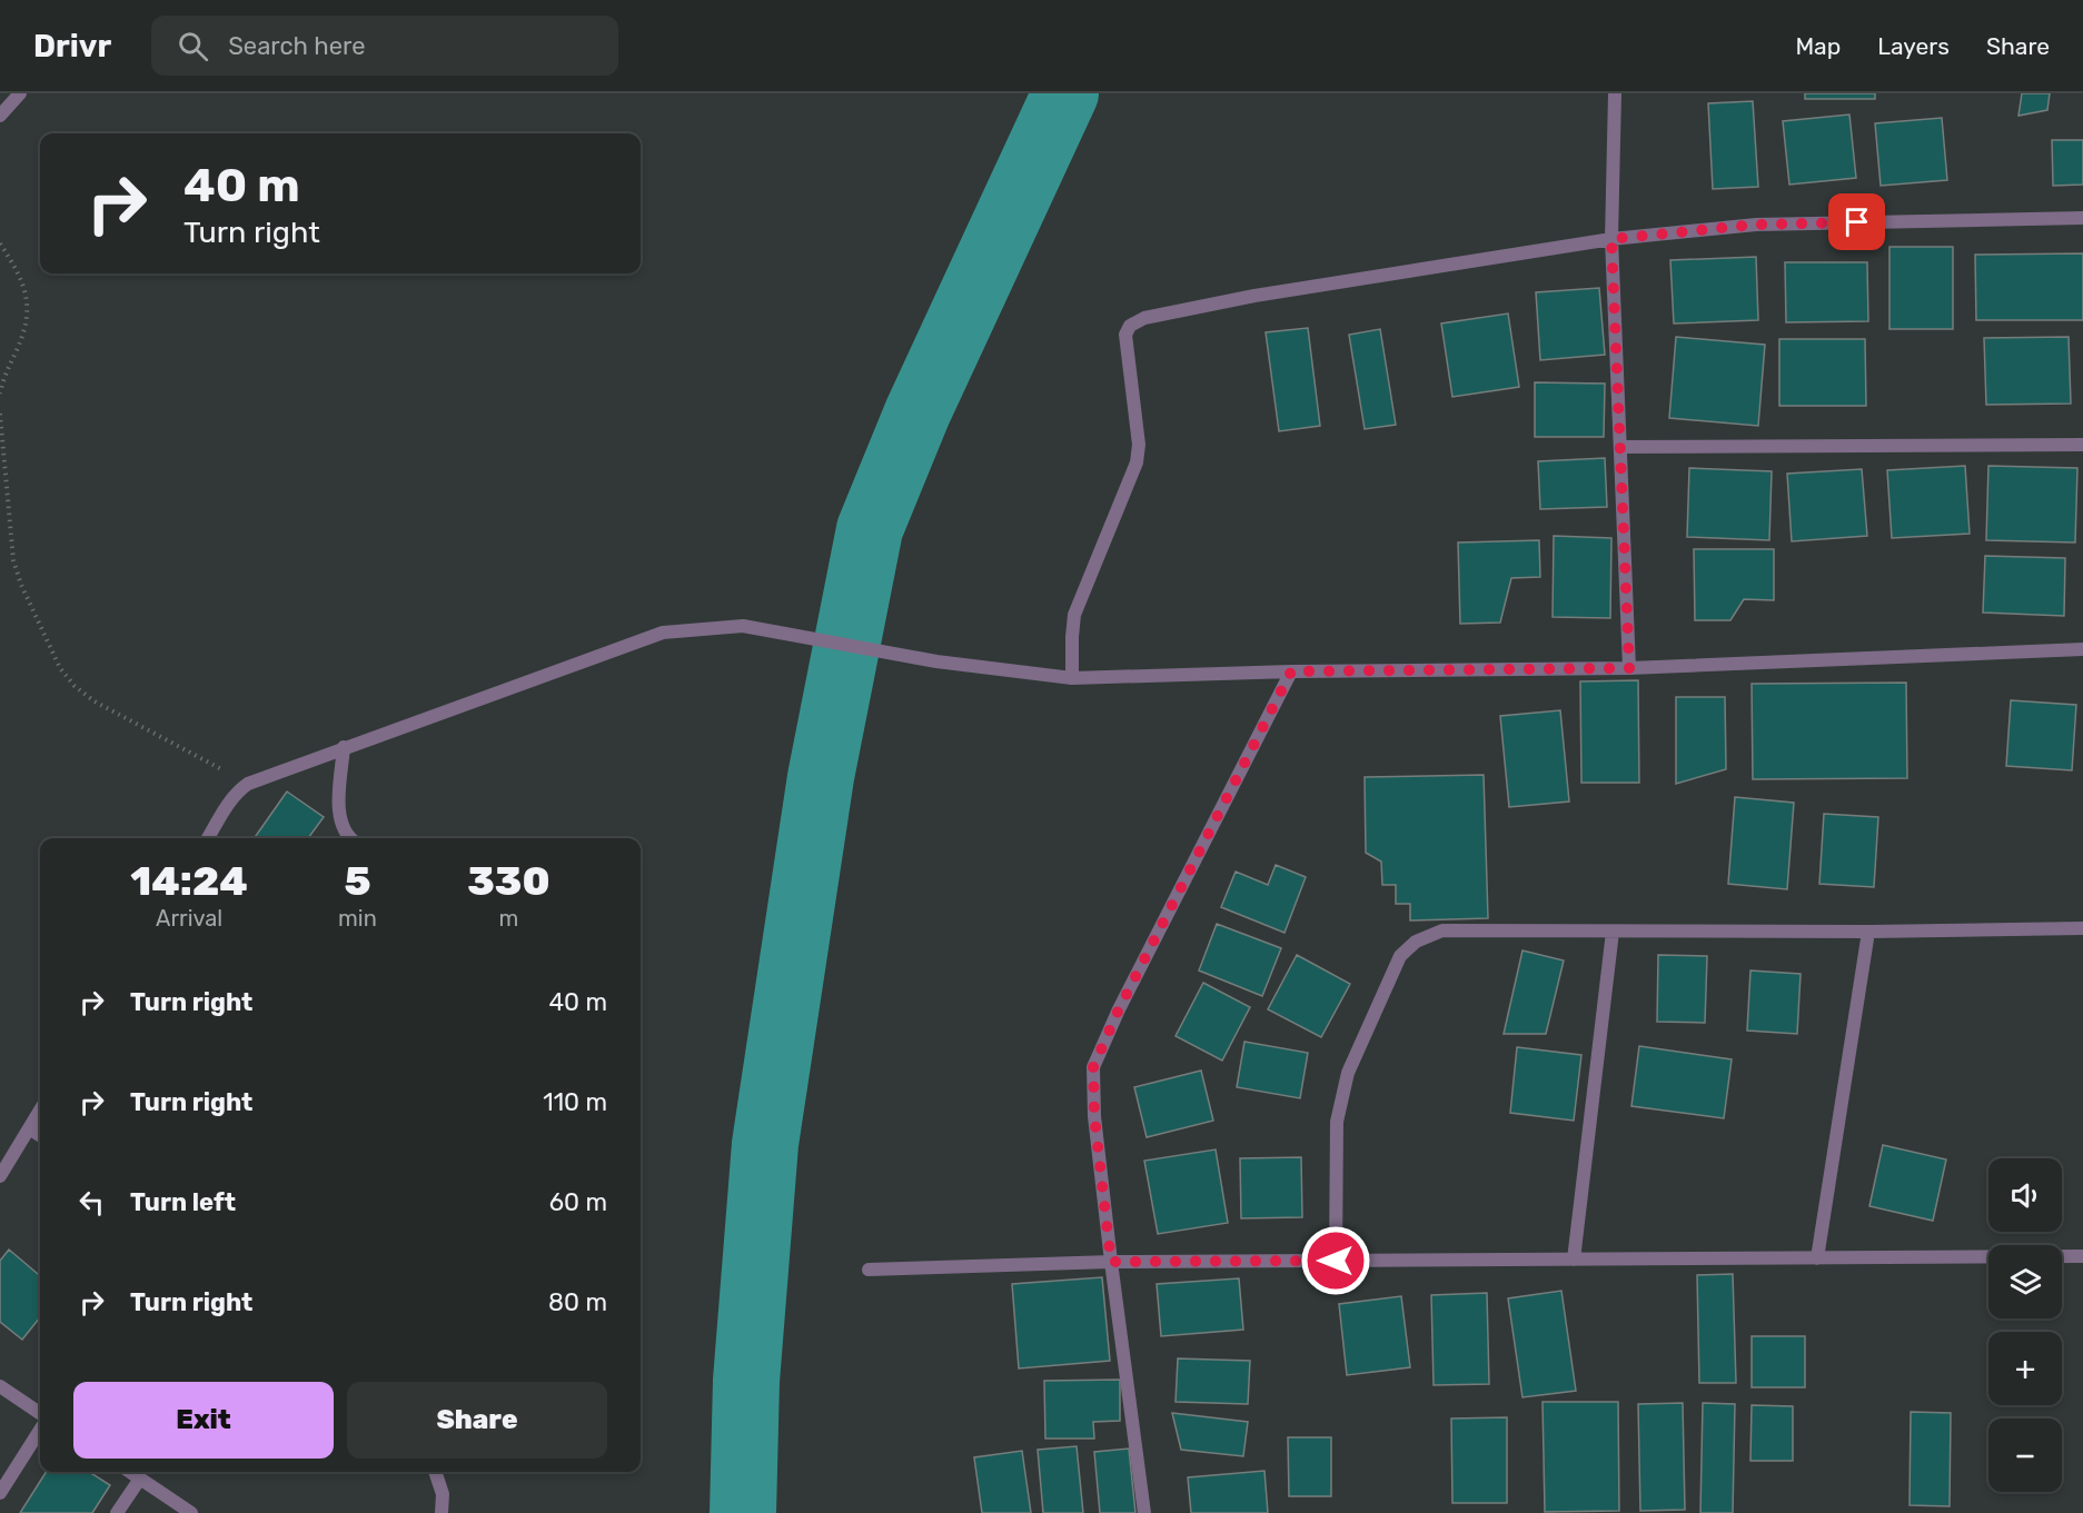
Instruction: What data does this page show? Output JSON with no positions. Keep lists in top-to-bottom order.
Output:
{
  "page": {
    "header": "Drivr",
    "search": "Search here",
    "nav": ["Map", "Layers", "Share"],
    "turn": ["40 m", "Turn right"],
    "eta": [
      "14:24",
      "Arrival",
      "5",
      "min",
      "330",
      "m"
    ],
    "list": [
      {
        "name": "Turn right",
        "value": "40 m"
      },
      {
        "name": "Turn right",
        "value": "110 m"
      },
      {
        "name": "Turn left",
        "value": "60 m"
      },
      {
        "name": "Turn right",
        "value": "80 m"
      }
    ],
    "map_buttons": ["+", "−"],
    "buttons": ["Exit", "Share"]
  }
}
